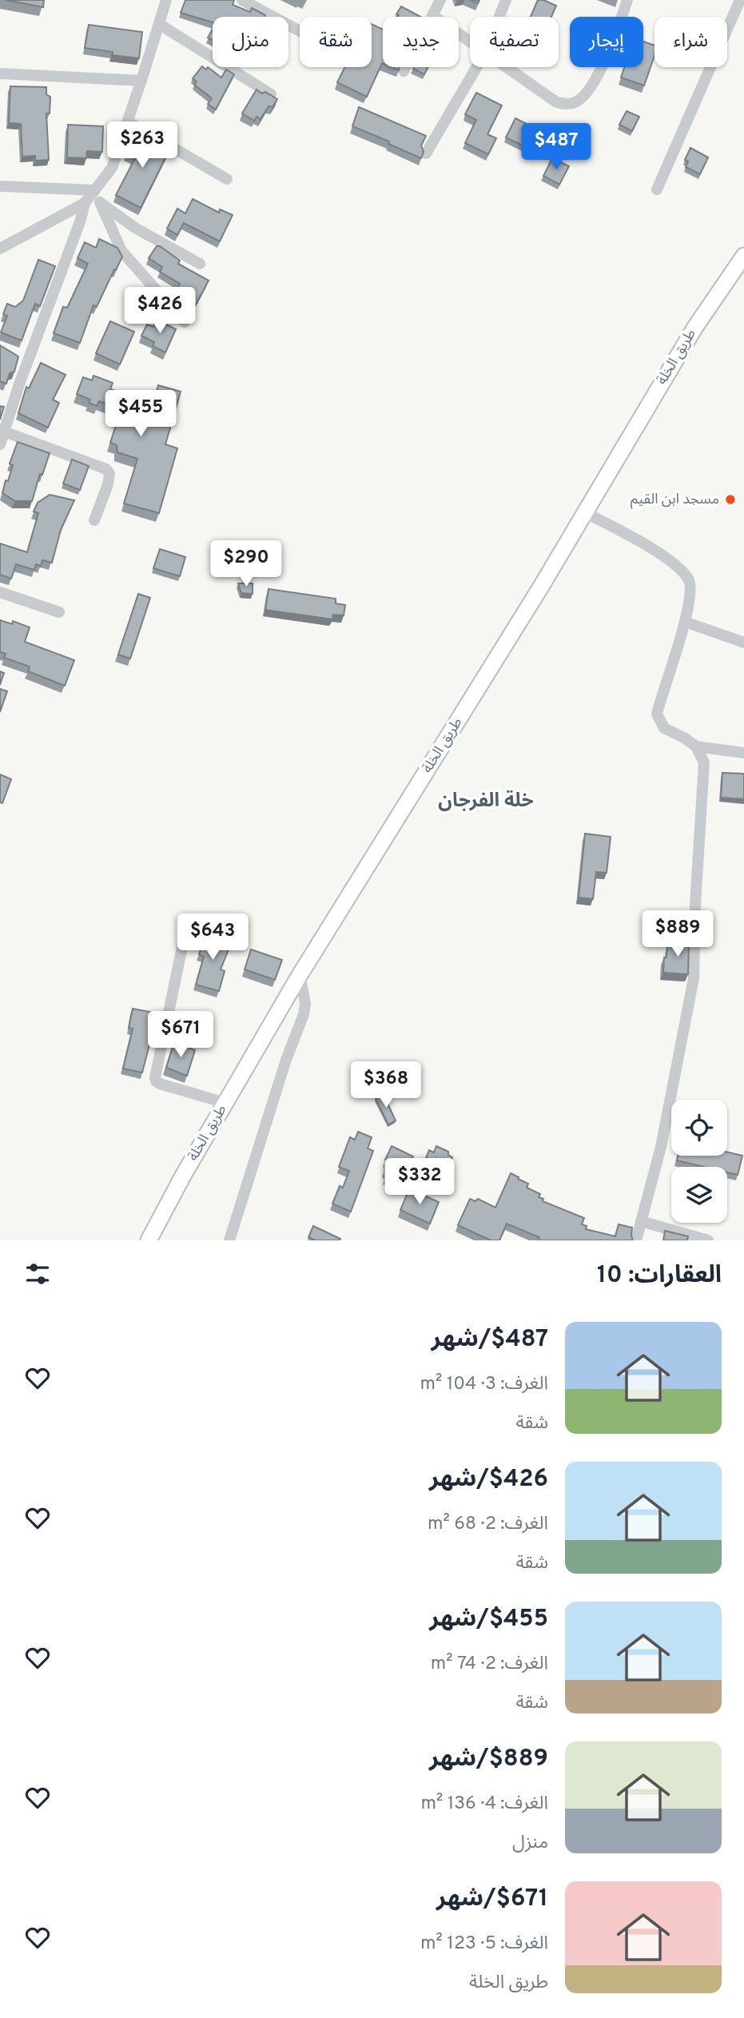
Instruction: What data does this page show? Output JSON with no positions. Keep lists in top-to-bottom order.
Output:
{
  "streets": {
    "street": ["طريق الخلة"]
  },
  "districts": ["خلة الفرجان"],
  "places": ["مسجد ابن القيم"],
  "page": {
    "chip": [
      "شراء",
      "إيجار",
      "تصفية",
      "جديد",
      "شقة",
      "منزل"
    ],
    "price": [
      "$263",
      "$487",
      "$426",
      "$455",
      "$290",
      "$889",
      "$643",
      "$671",
      "$368",
      "$332"
    ],
    "heading": "العقارات: 10",
    "list": [
      {
        "name": "$487/شهر",
        "note": "الغرف: 3 · 104 m² · شقة"
      },
      {
        "name": "$426/شهر",
        "note": "الغرف: 2 · 68 m² · شقة"
      },
      {
        "name": "$455/شهر",
        "note": "الغرف: 2 · 74 m² · شقة"
      },
      {
        "name": "$889/شهر",
        "note": "الغرف: 4 · 136 m² · منزل"
      },
      {
        "name": "$671/شهر",
        "note": "الغرف: 5 · 123 m² · طريق الخلة"
      }
    ]
  }
}
